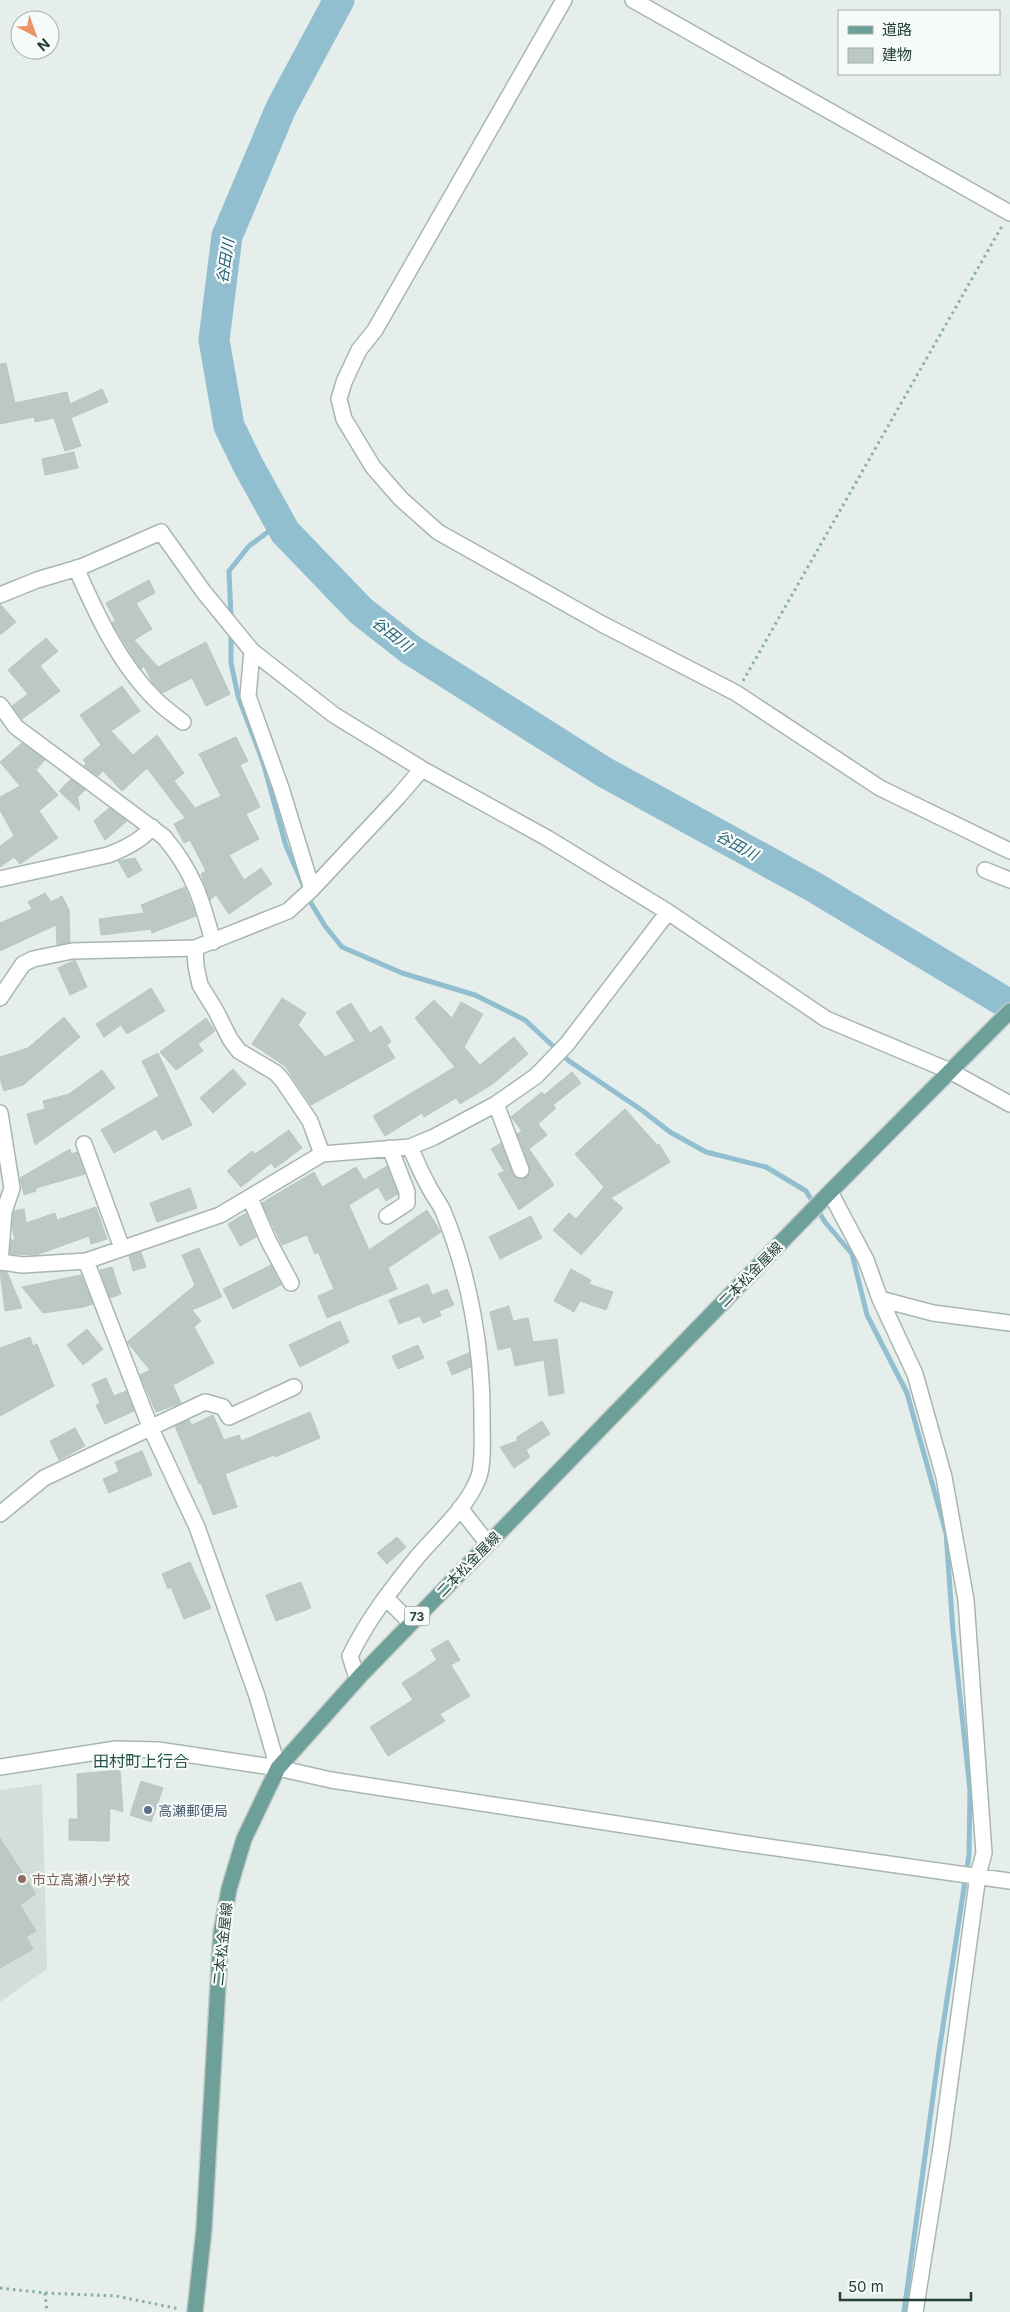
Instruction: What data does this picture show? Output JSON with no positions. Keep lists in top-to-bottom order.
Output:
{
  "streets": {
    "main road": ["二本松金屋線", "73"]
  },
  "districts": ["田村町上行合"],
  "water": ["谷田川"],
  "places": ["高瀬郵便局", "市立高瀬小学校"],
  "legend": ["道路", "建物"],
  "scale_bar": "50 m",
  "north": "bottom right"
}
